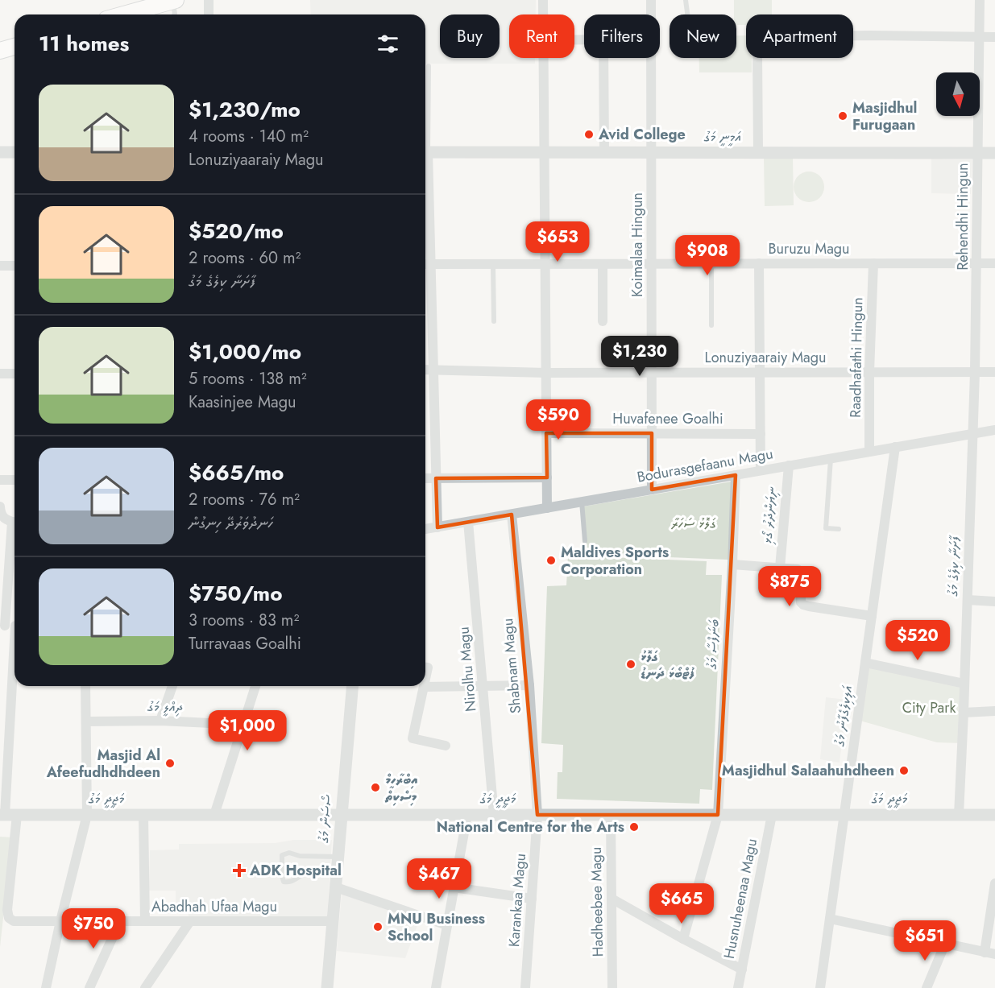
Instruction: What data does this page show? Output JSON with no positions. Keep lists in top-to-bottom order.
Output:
{
  "streets": {
    "street": [
      "އަމީނީ މަގު",
      "Rehendhi Hingun",
      "Koimalaa Hingun",
      "Buruzu Magu",
      "Lonuziyaaraiy Magu",
      "Raadhafathi Hingun",
      "Huvafenee Goalhi",
      "Bodurasgefaanu Magu",
      "ނިޔަންދުރު ގޯޅި",
      "ފާށަނާ ކިލެގެ މަގު",
      "ބަނަފްސާ މަގު",
      "Shabnam Magu",
      "Nirolhu Magu",
      "ދިއްލީ މަގު",
      "އަލިކިލެގެފާނު މަގު",
      "މަޖީދީ މަގު",
      "ސޯސަން މަގު",
      "Husnuheenaa Magu",
      "Karankaa Magu",
      "Hadheebee Magu",
      "Abadhah Ufaa Magu"
    ]
  },
  "crossings": [
    ["އަމީނީ މަގު", "Rehendhi Hingun"],
    ["އަމީނީ މަގު", "Koimalaa Hingun"],
    ["Rehendhi Hingun", "Buruzu Magu"],
    ["Rehendhi Hingun", "Lonuziyaaraiy Magu"],
    ["Rehendhi Hingun", "Bodurasgefaanu Magu"],
    ["Rehendhi Hingun", "ފާށަނާ ކިލެގެ މަގު"],
    ["Koimalaa Hingun", "Buruzu Magu"],
    ["Koimalaa Hingun", "Lonuziyaaraiy Magu"],
    ["Koimalaa Hingun", "Huvafenee Goalhi"],
    ["Koimalaa Hingun", "Bodurasgefaanu Magu"],
    ["Buruzu Magu", "Raadhafathi Hingun"],
    ["Lonuziyaaraiy Magu", "Raadhafathi Hingun"],
    ["Raadhafathi Hingun", "Bodurasgefaanu Magu"],
    ["Bodurasgefaanu Magu", "ނިޔަންދުރު ގޯޅި"],
    ["Bodurasgefaanu Magu", "ފާށަނާ ކިލެގެ މަގު"],
    ["Bodurasgefaanu Magu", "ބަނަފްސާ މަގު"],
    ["Bodurasgefaanu Magu", "Shabnam Magu"],
    ["Bodurasgefaanu Magu", "Nirolhu Magu"],
    ["Bodurasgefaanu Magu", "އަލިކިލެގެފާނު މަގު"],
    ["ފާށަނާ ކިލެގެ މަގު", "މަޖީދީ މަގު"],
    ["ބަނަފްސާ މަގު", "މަޖީދީ މަގު"],
    ["Shabnam Magu", "މަޖީދީ މަގު"],
    ["Shabnam Magu", "Karankaa Magu"],
    ["Nirolhu Magu", "މަޖީދީ މަގު"],
    ["އަލިކިލެގެފާނު މަގު", "މަޖީދީ މަގު"],
    ["މަޖީދީ މަގު", "ސޯސަން މަގު"],
    ["މަޖީދީ މަގު", "Husnuheenaa Magu"],
    ["މަޖީދީ މަގު", "Karankaa Magu"],
    ["މަޖީދީ މަގު", "Hadheebee Magu"],
    ["މަޖީދީ މަގު", "Abadhah Ufaa Magu"],
    ["ސޯސަން މަގު", "Abadhah Ufaa Magu"]
  ],
  "parks": ["ގަލޮޅު ސަހަރާ", "City Park"],
  "places": {
    "other": [
      "Masjidhul Furugaan",
      "Avid College",
      "Maldives Sports Corporation",
      "ގަލޮޅު ފުޓްބޯޅަ ދަނޑު",
      "Masjid Al Afeefudhdhdeen",
      "Masjidhul Salaahuhdheen",
      "އިބްރާހީމް މިސްކިތް",
      "National Centre for the Arts",
      "MNU Business School"
    ],
    "health": ["ADK Hospital"]
  },
  "north": "bottom",
  "page": {
    "chip": [
      "Buy",
      "Rent",
      "Filters",
      "New",
      "Apartment"
    ],
    "heading": "11 homes",
    "list": [
      {
        "name": "$1,230/mo",
        "note": "4 rooms · 140 m² · Lonuziyaaraiy Magu"
      },
      {
        "name": "$520/mo",
        "note": "2 rooms · 60 m² · ފާށަނާ ކިލެގެ މަގު"
      },
      {
        "name": "$1,000/mo",
        "note": "5 rooms · 138 m² · Kaasinjee Magu"
      },
      {
        "name": "$665/mo",
        "note": "2 rooms · 76 m² · ހަނދުވަރުދޭ ހިނގުން"
      },
      {
        "name": "$750/mo",
        "note": "3 rooms · 83 m² · Turravaas Goalhi"
      }
    ],
    "price": [
      "$653",
      "$908",
      "$1,230",
      "$590",
      "$875",
      "$520",
      "$1,000",
      "$467",
      "$665",
      "$750",
      "$651"
    ]
  }
}
